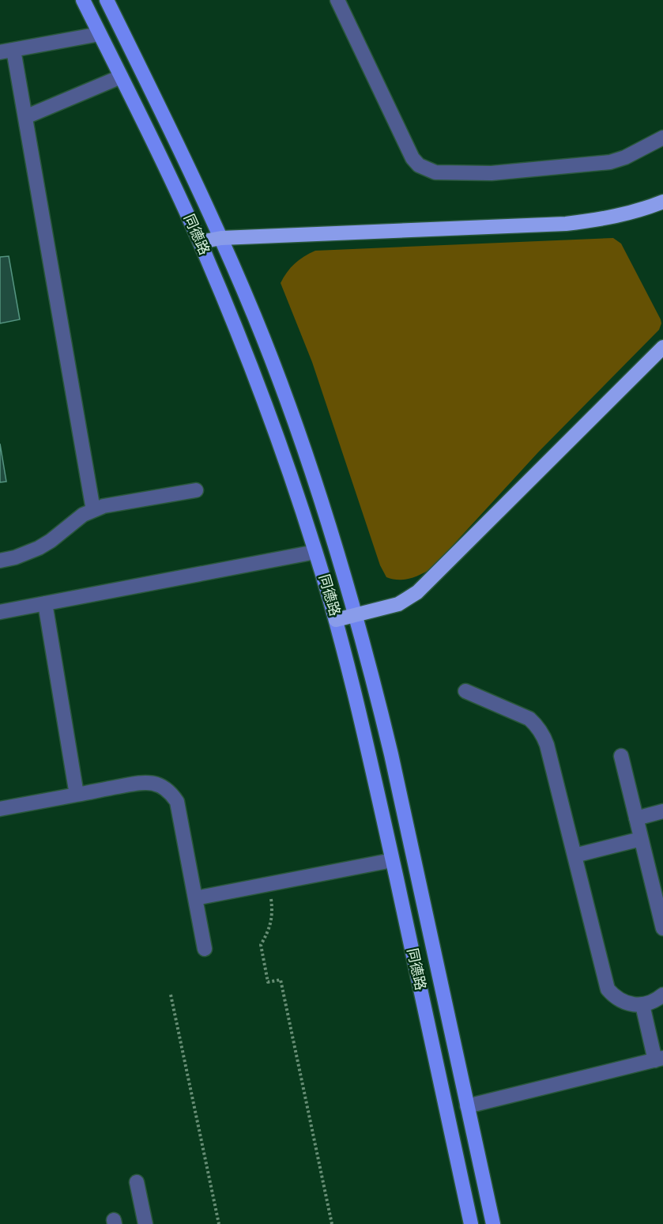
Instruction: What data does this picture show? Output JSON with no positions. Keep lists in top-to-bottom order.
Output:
{
  "streets": {
    "main road": ["同德路"]
  }
}
